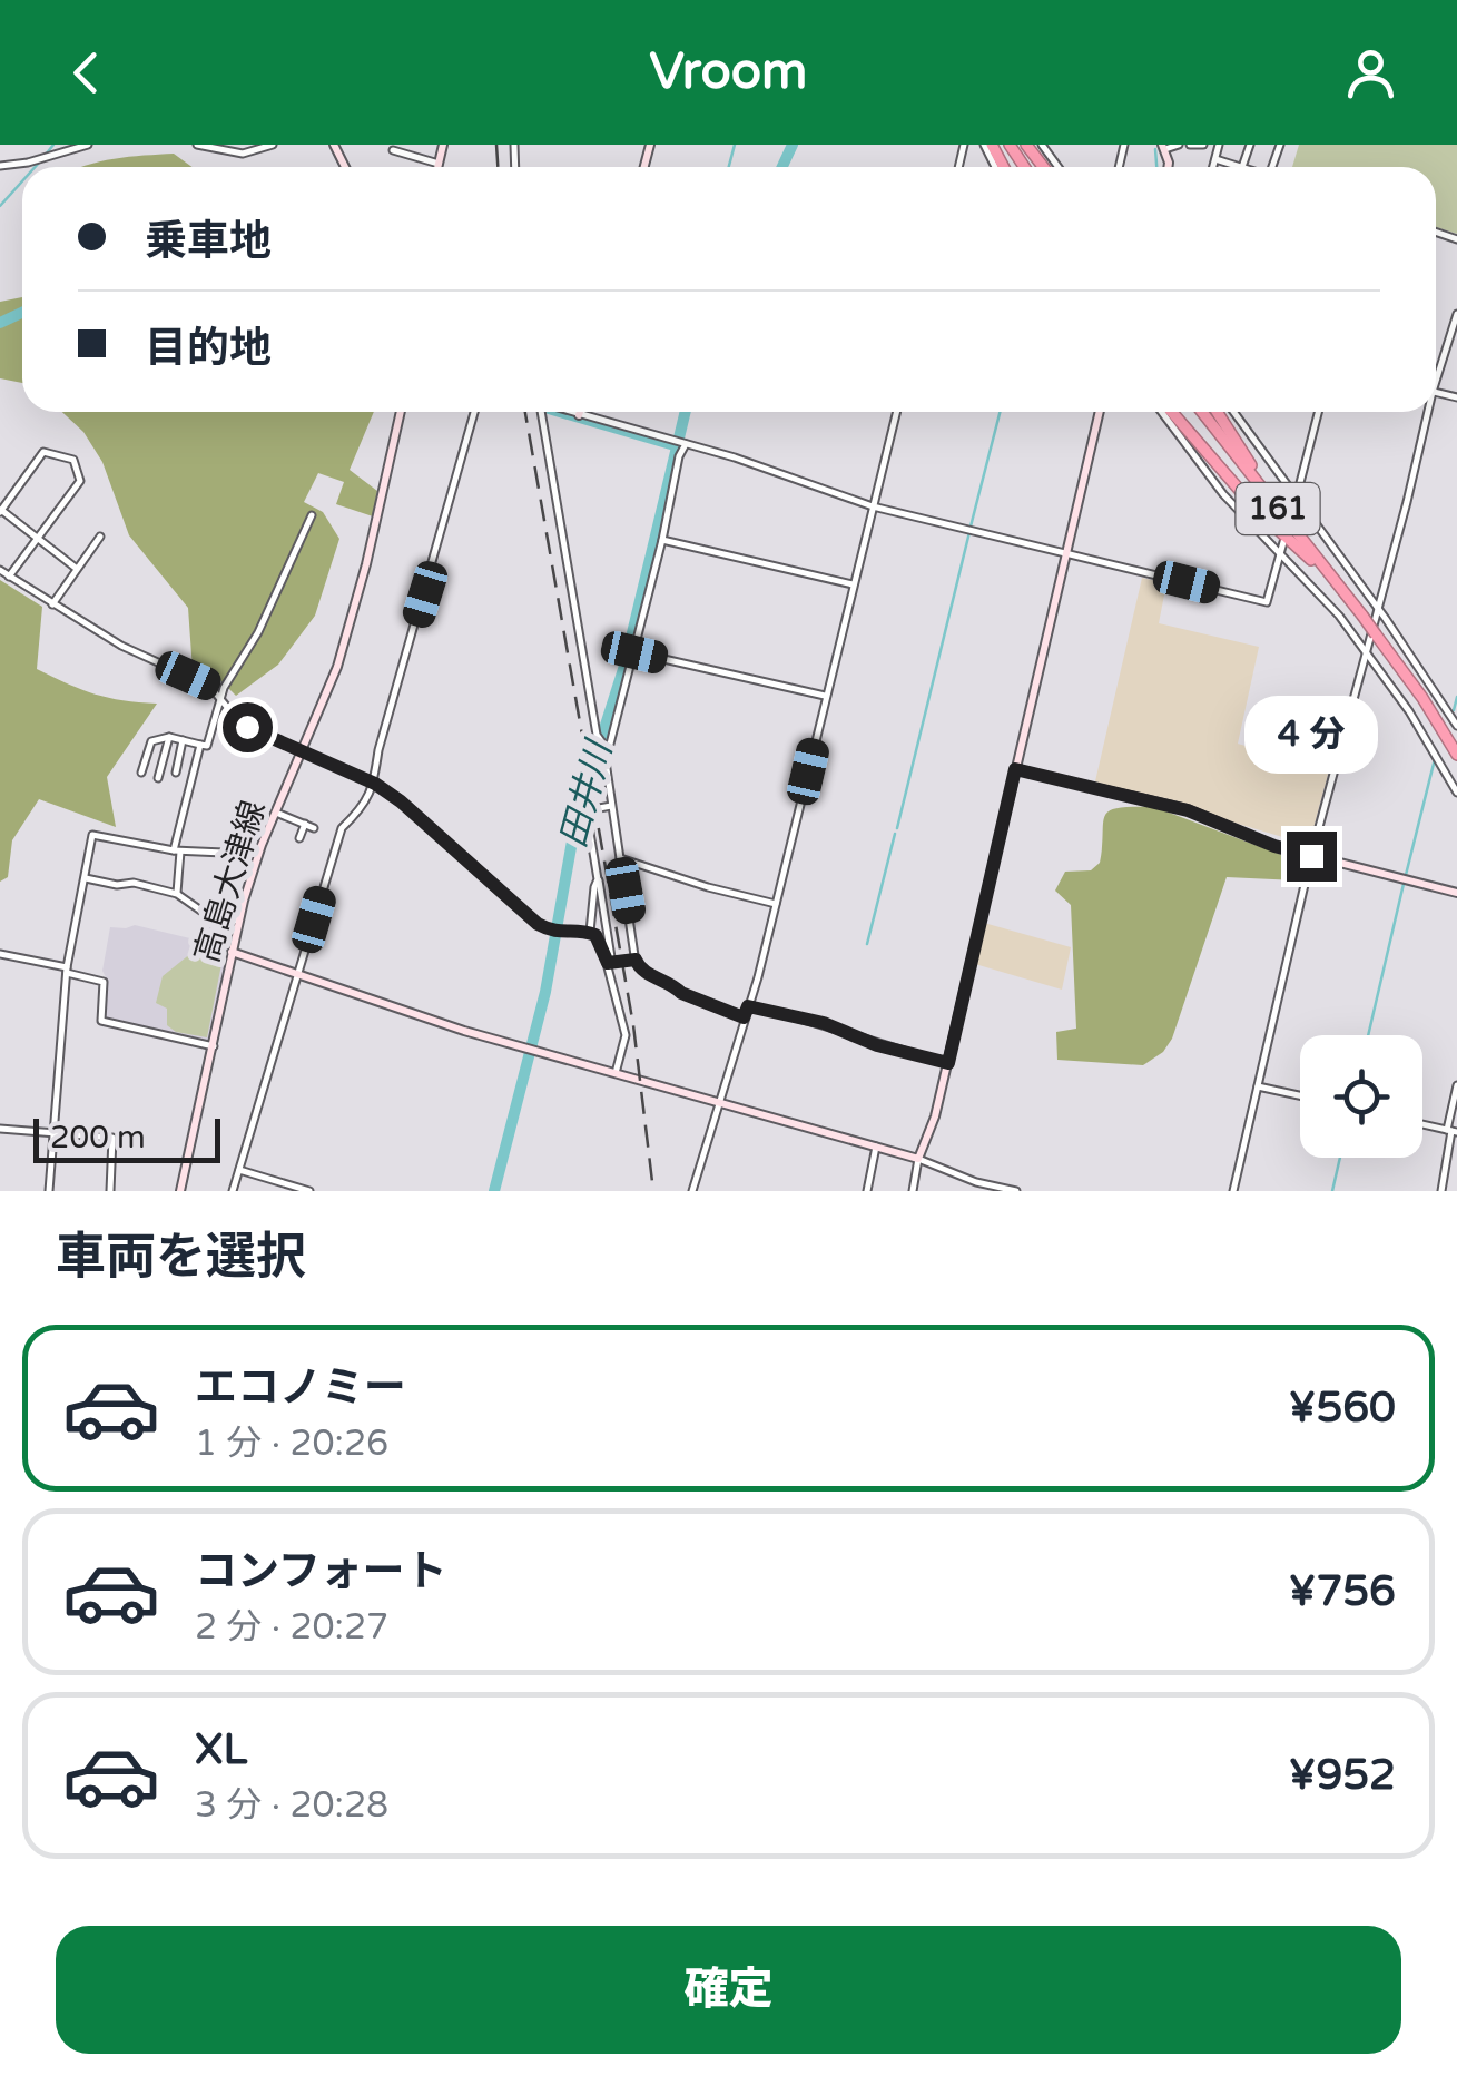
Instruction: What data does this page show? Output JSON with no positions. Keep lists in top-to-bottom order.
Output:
{
  "streets": {
    "highway": ["161"],
    "street": ["高島大津線"]
  },
  "water": ["田井川"],
  "scale_bar": "200 m",
  "page": {
    "header": "Vroom",
    "banner": ["乗車地", "目的地"],
    "bubble": "4 分",
    "scale": "200 m",
    "heading": "車両を選択",
    "list": [
      {
        "name": "エコノミー",
        "note": "1 分 · 20:26",
        "value": "¥560"
      },
      {
        "name": "コンフォート",
        "note": "2 分 · 20:27",
        "value": "¥756"
      },
      {
        "name": "XL",
        "note": "3 分 · 20:28",
        "value": "¥952"
      }
    ],
    "buttons": "確定"
  }
}
